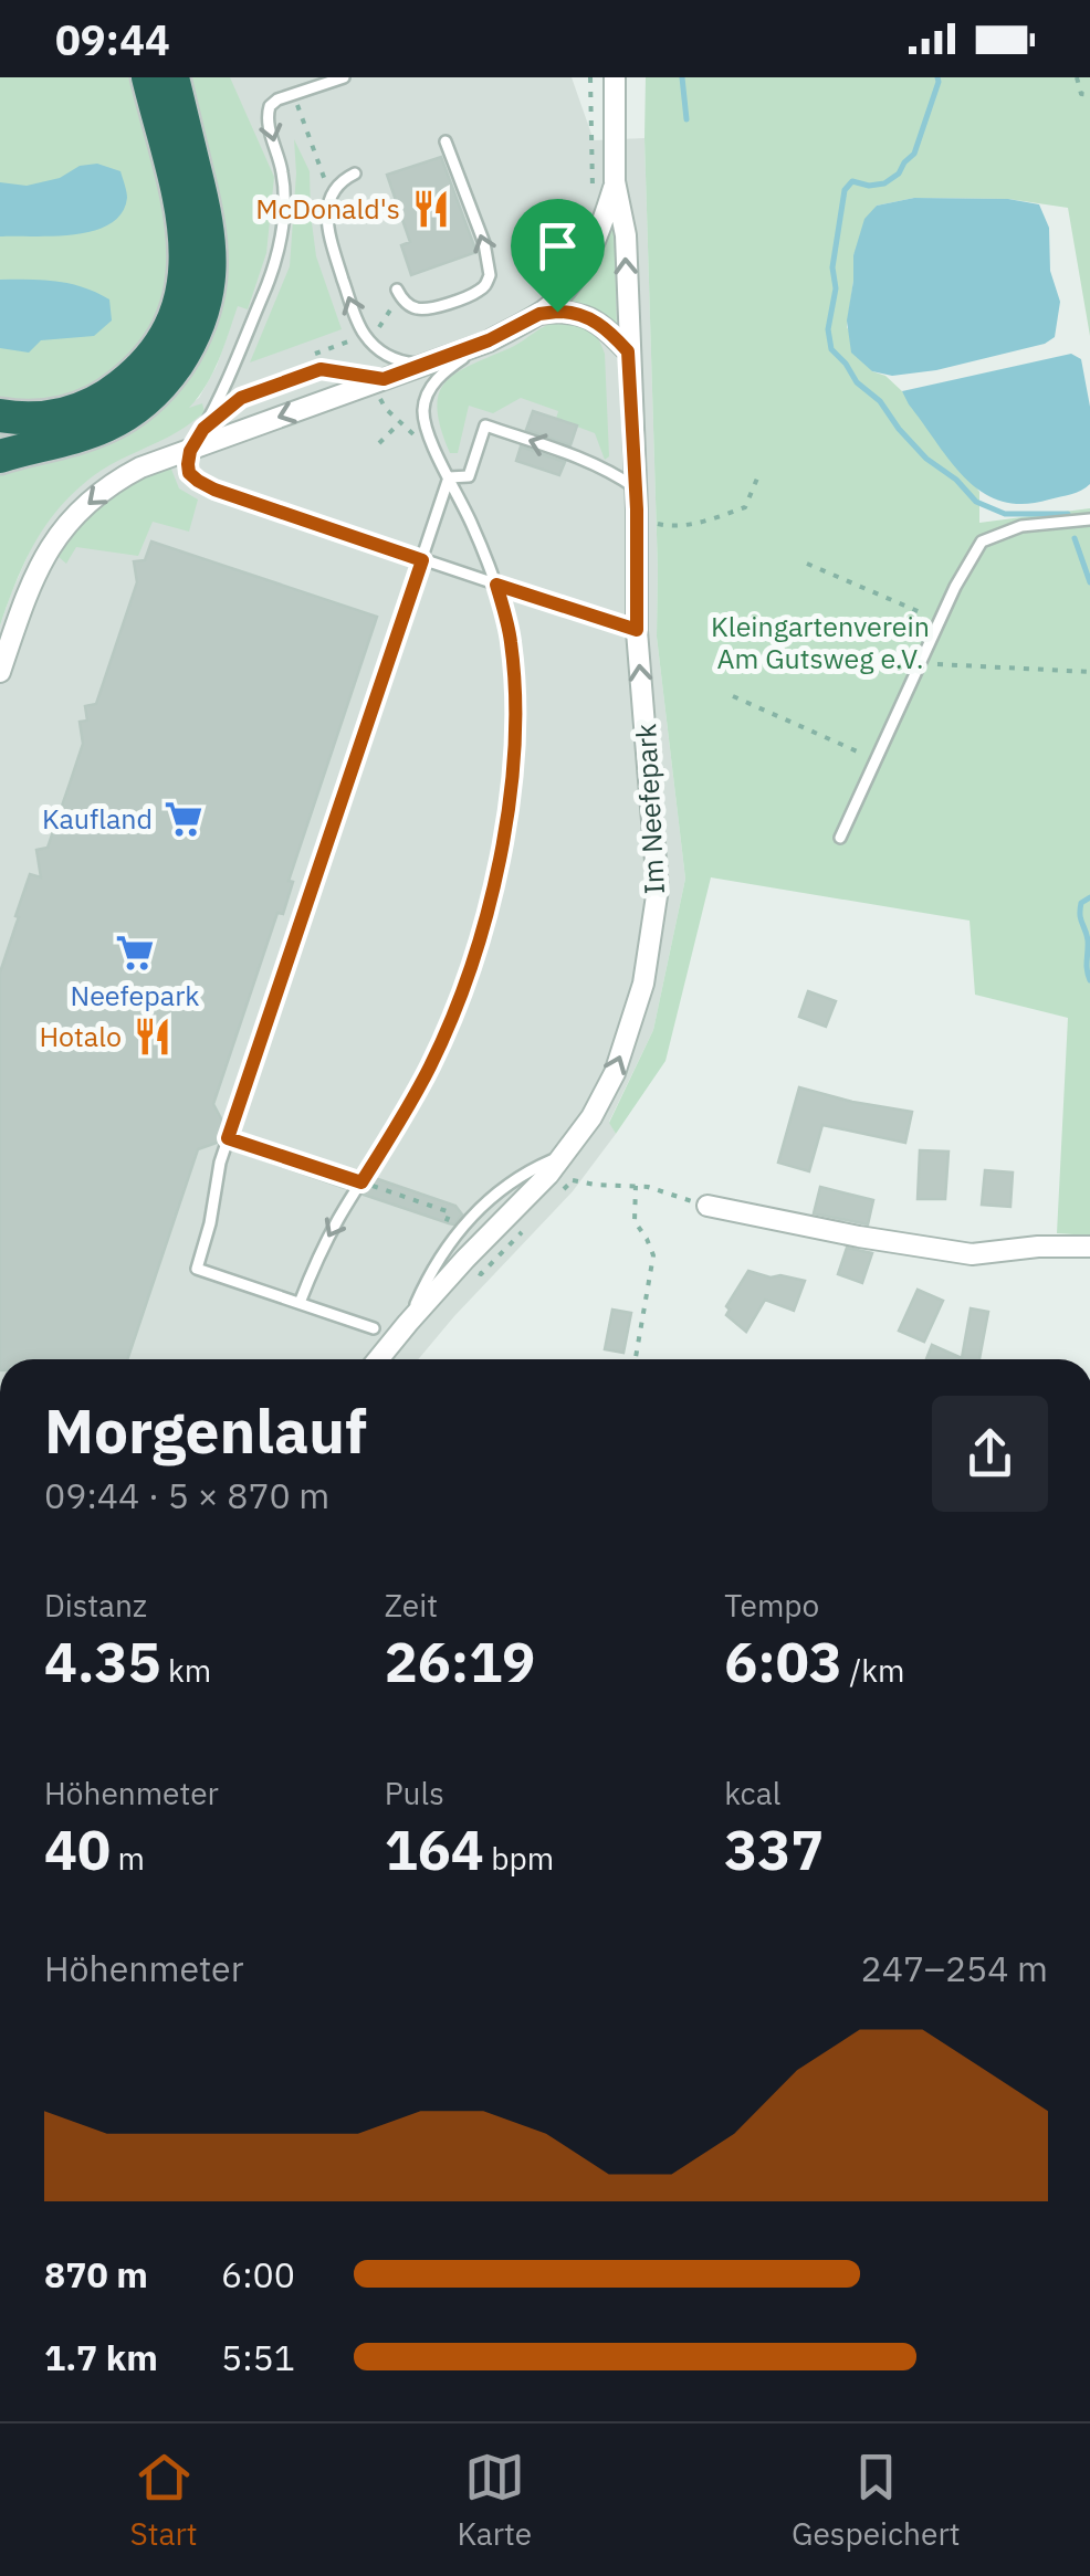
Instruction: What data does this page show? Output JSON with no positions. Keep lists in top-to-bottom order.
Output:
{
  "streets": {
    "street": ["Im Neefepark"]
  },
  "parks": ["Kleingartenverein Am Gutsweg e.V."],
  "places": {
    "restaurant": ["McDonald's", "Hotalo"],
    "supermarket": ["Kaufland", "Neefepark"]
  },
  "page": {
    "status": "09:44",
    "heading": ["Morgenlauf", "09:44 · 5 × 870 m"],
    "stats": [
      ["Distanz", "4.35 km"],
      ["Zeit", "26:19"],
      ["Tempo", "6:03 /km"],
      ["Höhenmeter", "40 m"],
      ["Puls", "164 bpm"],
      ["kcal", "337"]
    ],
    "chart": ["Höhenmeter", "247–254 m"],
    "list": [
      {
        "name": "870 m",
        "note": "6:00"
      },
      {
        "name": "1.7 km",
        "note": "5:51"
      }
    ],
    "tabs": ["Start", "Karte", "Gespeichert"]
  }
}
